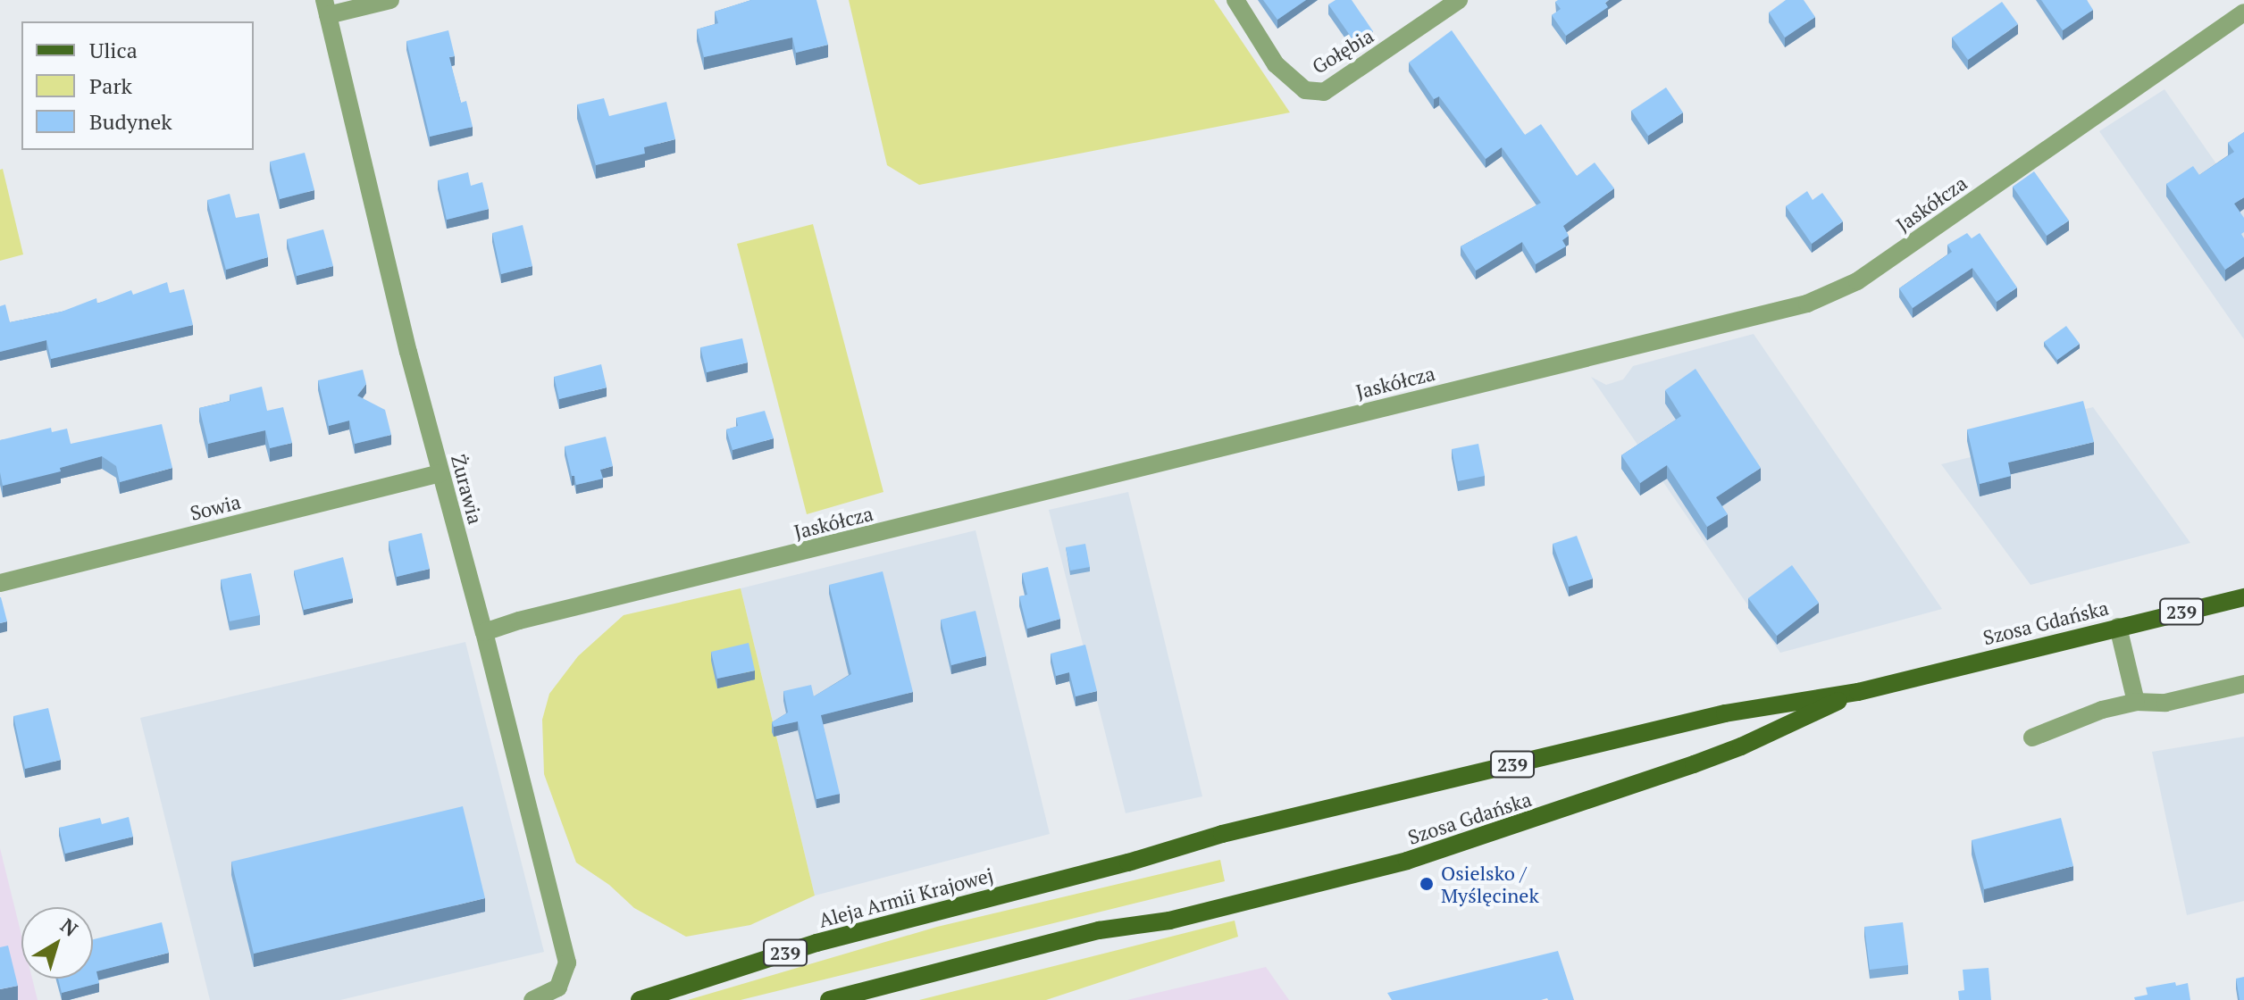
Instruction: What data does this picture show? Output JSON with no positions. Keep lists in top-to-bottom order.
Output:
{
  "streets": {
    "main road": ["239", "Szosa Gdańska", "Aleja Armii Krajowej"],
    "street": [
      "Gołębia",
      "Jaskółcza",
      "Żurawia",
      "Sowia"
    ]
  },
  "crossings": [
    ["Jaskółcza", "Żurawia"],
    ["Żurawia", "Sowia"],
    ["Szosa Gdańska", "Aleja Armii Krajowej"]
  ],
  "places": ["Osielsko / Myślęcinek"],
  "legend": ["Ulica", "Park", "Budynek"],
  "north": "top right"
}
